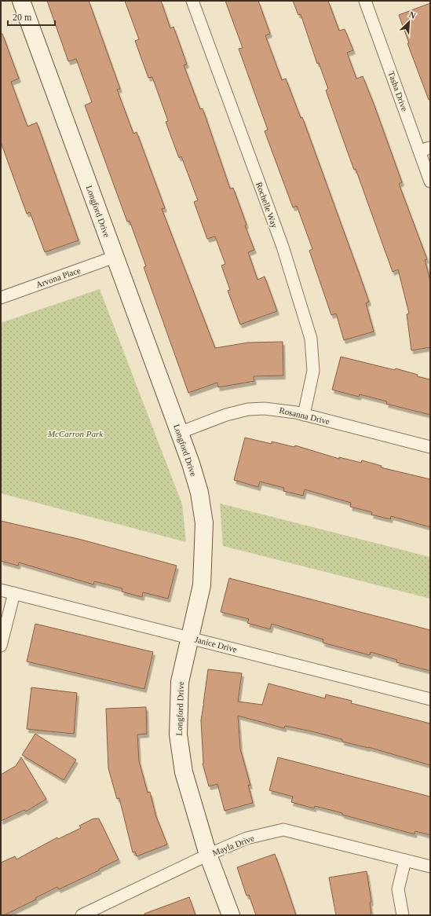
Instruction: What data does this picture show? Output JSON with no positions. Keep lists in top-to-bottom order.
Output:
{
  "streets": {
    "street": [
      "Tasha Drive",
      "Rochelle Way",
      "Longford Drive",
      "Arvona Place",
      "Rosanna Drive",
      "Janice Drive",
      "Mayla Drive"
    ]
  },
  "crossings": [
    ["Rochelle Way", "Rosanna Drive"],
    ["Longford Drive", "Arvona Place"],
    ["Longford Drive", "Rosanna Drive"],
    ["Longford Drive", "Janice Drive"],
    ["Longford Drive", "Mayla Drive"]
  ],
  "parks": ["McCarron Park"],
  "scale_bar": "20 m",
  "north": "top right"
}
